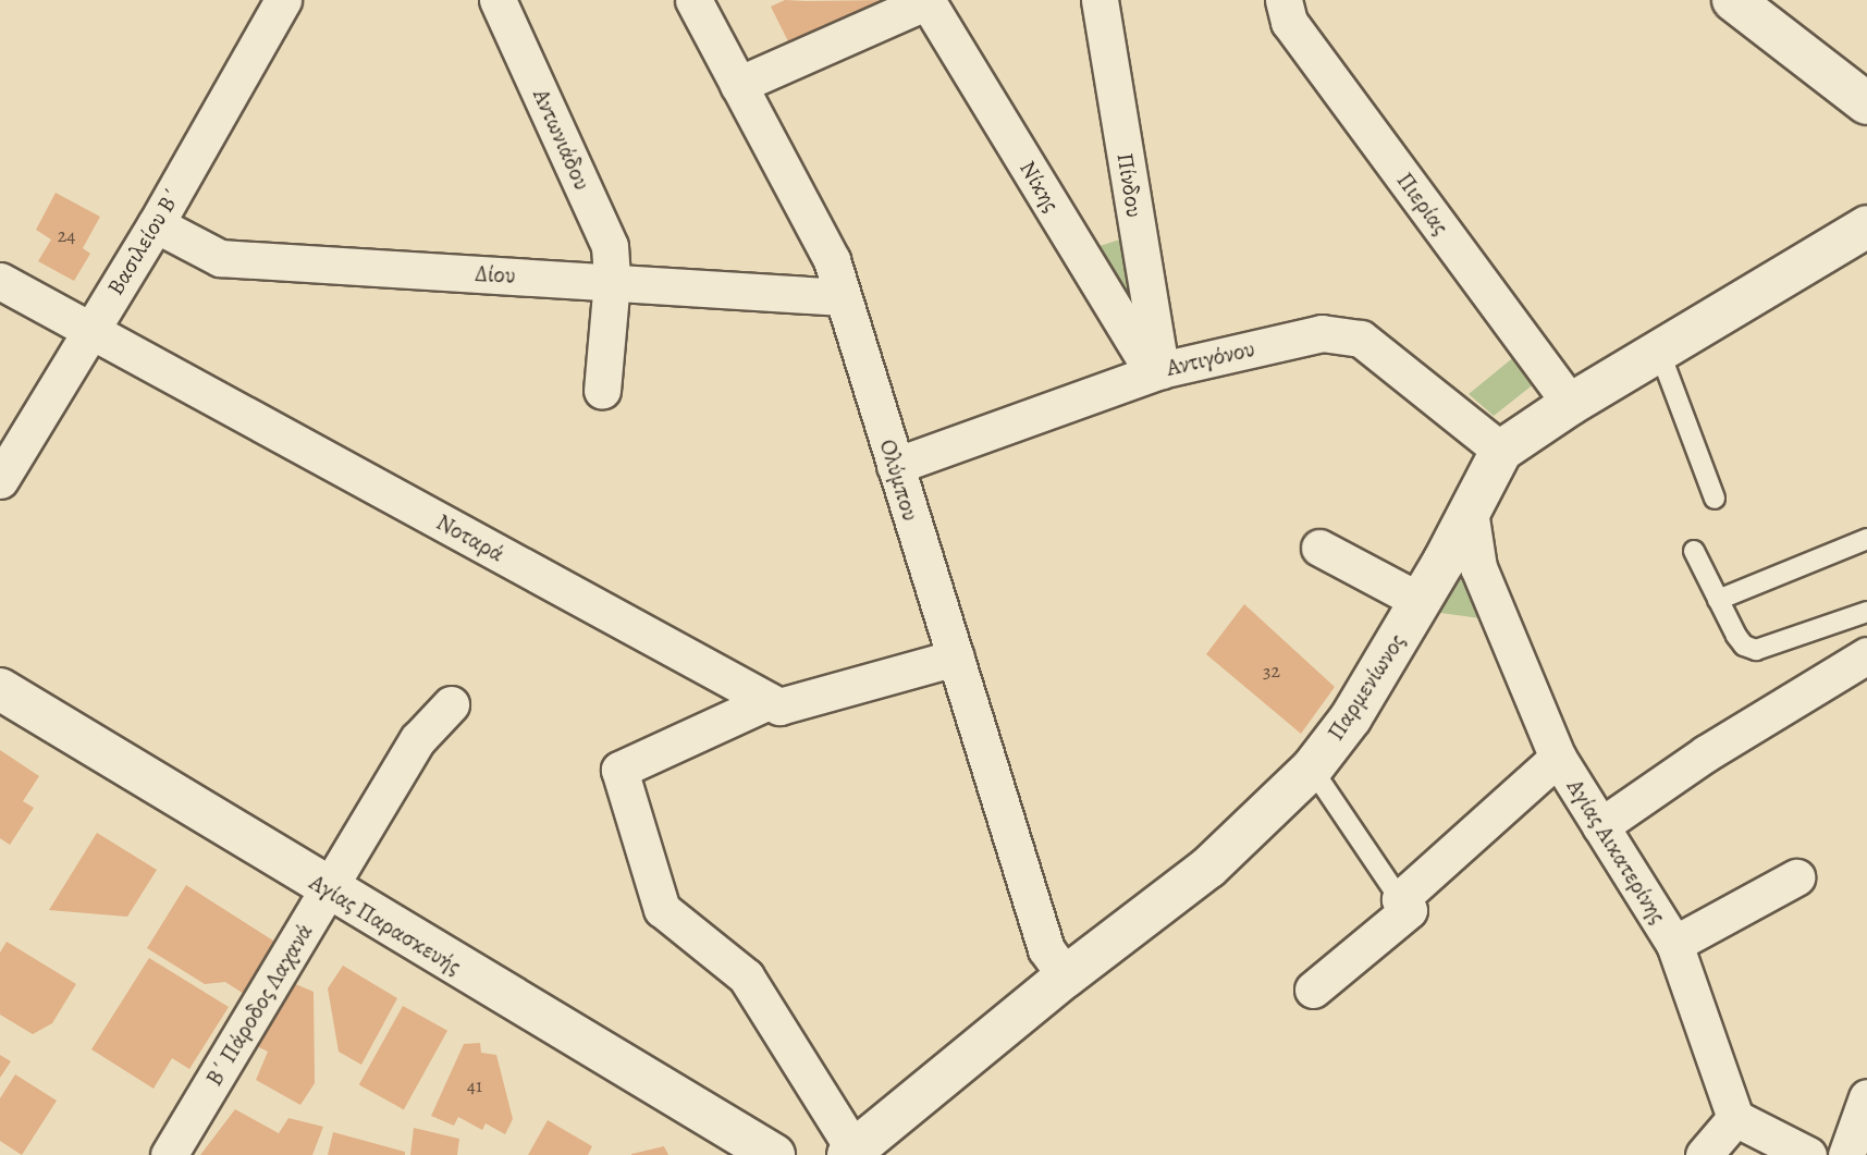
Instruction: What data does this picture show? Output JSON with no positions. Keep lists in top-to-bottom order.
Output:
{
  "streets": {
    "street": [
      "Αντωνιάδου",
      "Πίνδου",
      "Νίκης",
      "Πιερίας",
      "Βασιλείου Β΄",
      "Δίου",
      "Αντιγόνου",
      "Ολύμπου",
      "Νοταρά",
      "Παρμενίωνος",
      "Αγίας Αικατερίνης",
      "Αγίας Παρασκευής",
      "Β΄ Πάροδος Λαχανά"
    ]
  },
  "crossings": [
    ["Αντωνιάδου", "Δίου"],
    ["Πίνδου", "Νίκης"],
    ["Πίνδου", "Αντιγόνου"],
    ["Νίκης", "Αντιγόνου"],
    ["Πιερίας", "Παρμενίωνος"],
    ["Βασιλείου Β΄", "Δίου"],
    ["Βασιλείου Β΄", "Νοταρά"],
    ["Δίου", "Ολύμπου"],
    ["Αντιγόνου", "Ολύμπου"],
    ["Αντιγόνου", "Παρμενίωνος"],
    ["Ολύμπου", "Νοταρά"],
    ["Ολύμπου", "Παρμενίωνος"],
    ["Παρμενίωνος", "Αγίας Αικατερίνης"],
    ["Αγίας Παρασκευής", "Β΄ Πάροδος Λαχανά"]
  ],
  "house_numbers": ["24", "32", "41"]
}
